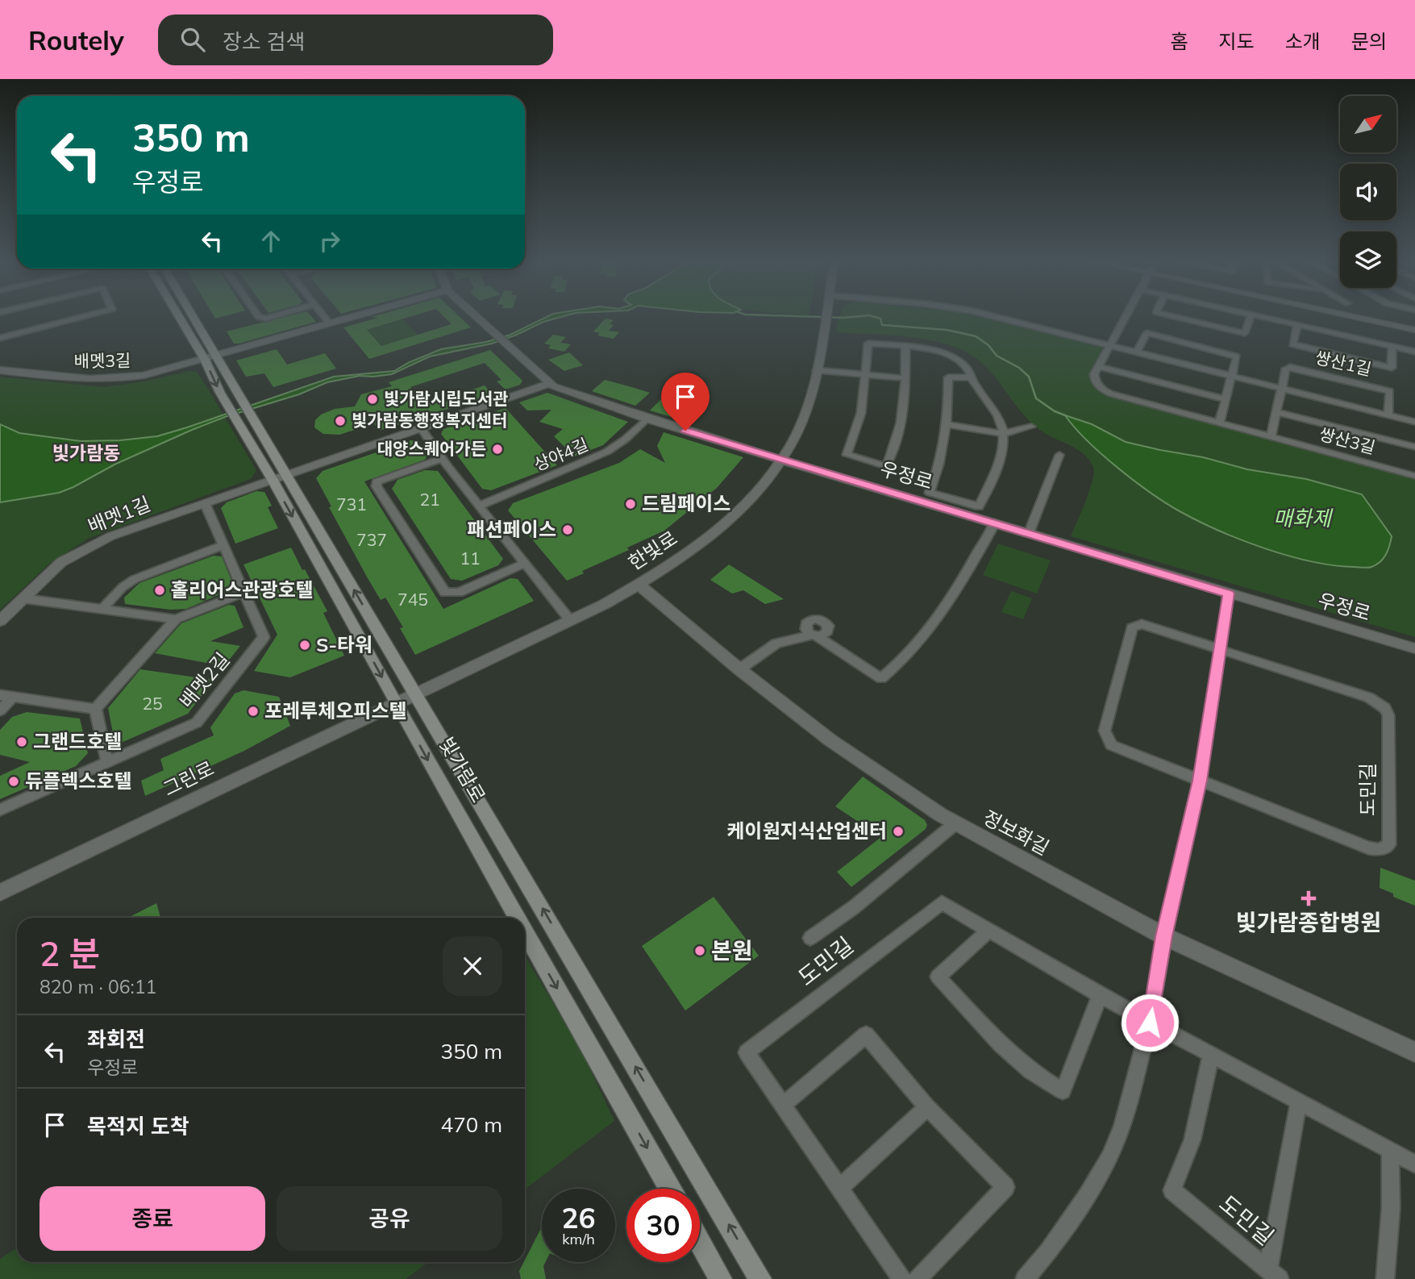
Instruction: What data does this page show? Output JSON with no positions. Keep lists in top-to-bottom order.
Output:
{
  "streets": {
    "main road": ["빛가람로"],
    "street": [
      "배멧3길",
      "쌍산1길",
      "쌍산3길",
      "상야4길",
      "우정로",
      "배멧1길",
      "한빛로",
      "배멧2길",
      "그린로",
      "도민길",
      "정보화길"
    ]
  },
  "crossings": [
    ["배멧3길", "빛가람로"],
    ["상야4길", "우정로"],
    ["우정로", "배멧1길"],
    ["우정로", "한빛로"],
    ["배멧1길", "배멧2길"],
    ["배멧1길", "빛가람로"],
    ["한빛로", "빛가람로"],
    ["한빛로", "그린로"],
    ["한빛로", "정보화길"],
    ["빛가람로", "그린로"]
  ],
  "districts": ["빛가람동"],
  "water": ["매화제"],
  "places": {
    "other": [
      "빛가람시립도서관",
      "빛가람동행정복지센터",
      "대양스퀘어가든",
      "드림페이스",
      "패션페이스",
      "홀리어스관광호텔",
      "S-타워",
      "포레루체오피스텔",
      "그랜드호텔",
      "듀플렉스호텔",
      "케이원지식산업센터",
      "본원"
    ],
    "health": ["빛가람종합병원"]
  },
  "house_numbers": [
    "21",
    "731",
    "737",
    "11",
    "745",
    "25"
  ],
  "north": "top right",
  "page": {
    "header": "Routely",
    "search": "장소 검색",
    "nav": [
      "홈",
      "지도",
      "소개",
      "문의"
    ],
    "turn": ["350 m", "우정로"],
    "heading": ["2 분", "820 m · 06:11"],
    "list": [
      {
        "name": "좌회전",
        "note": "우정로",
        "value": "350 m"
      },
      {
        "name": "목적지 도착",
        "value": "470 m"
      }
    ],
    "buttons": ["종료", "공유"],
    "speed": "26 km/h",
    "limit": "30"
  }
}
